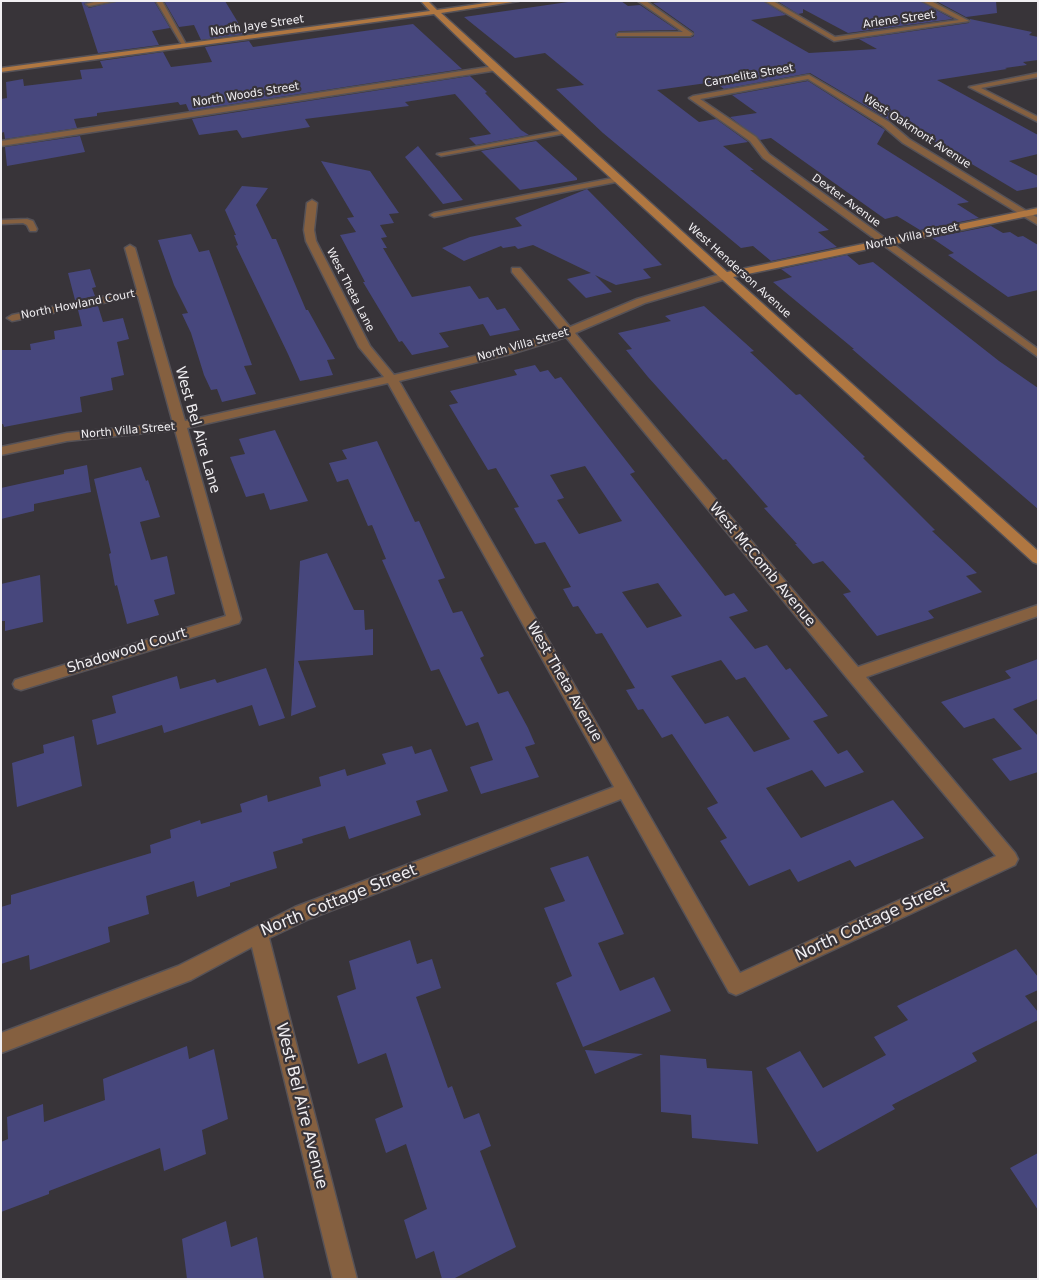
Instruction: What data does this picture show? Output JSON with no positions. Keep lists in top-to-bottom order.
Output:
{
  "streets": {
    "main road": ["North Jaye Street", "North Villa Street", "West Henderson Avenue"],
    "street": [
      "Arlene Street",
      "Carmelita Street",
      "North Woods Street",
      "West Oakmont Avenue",
      "Dexter Avenue",
      "West Theta Lane",
      "North Howland Court",
      "West Bel Aire Lane",
      "West McComb Avenue",
      "Shadowood Court",
      "West Theta Avenue",
      "North Cottage Street",
      "West Bel Aire Avenue"
    ]
  },
  "crossings": [
    ["North Jaye Street", "West Henderson Avenue"],
    ["Carmelita Street", "West Oakmont Avenue"],
    ["Carmelita Street", "Dexter Avenue"],
    ["North Woods Street", "West Henderson Avenue"],
    ["West Oakmont Avenue", "North Villa Street"],
    ["Dexter Avenue", "North Villa Street"],
    ["North Villa Street", "West Henderson Avenue"],
    ["North Villa Street", "West Theta Lane"],
    ["North Villa Street", "West Bel Aire Lane"],
    ["North Villa Street", "West McComb Avenue"],
    ["North Villa Street", "West Theta Avenue"],
    ["West Theta Lane", "West Theta Avenue"],
    ["North Howland Court", "West Bel Aire Lane"],
    ["West Bel Aire Lane", "Shadowood Court"],
    ["West McComb Avenue", "North Cottage Street"],
    ["West Theta Avenue", "North Cottage Street"],
    ["North Cottage Street", "West Bel Aire Avenue"]
  ]
}
